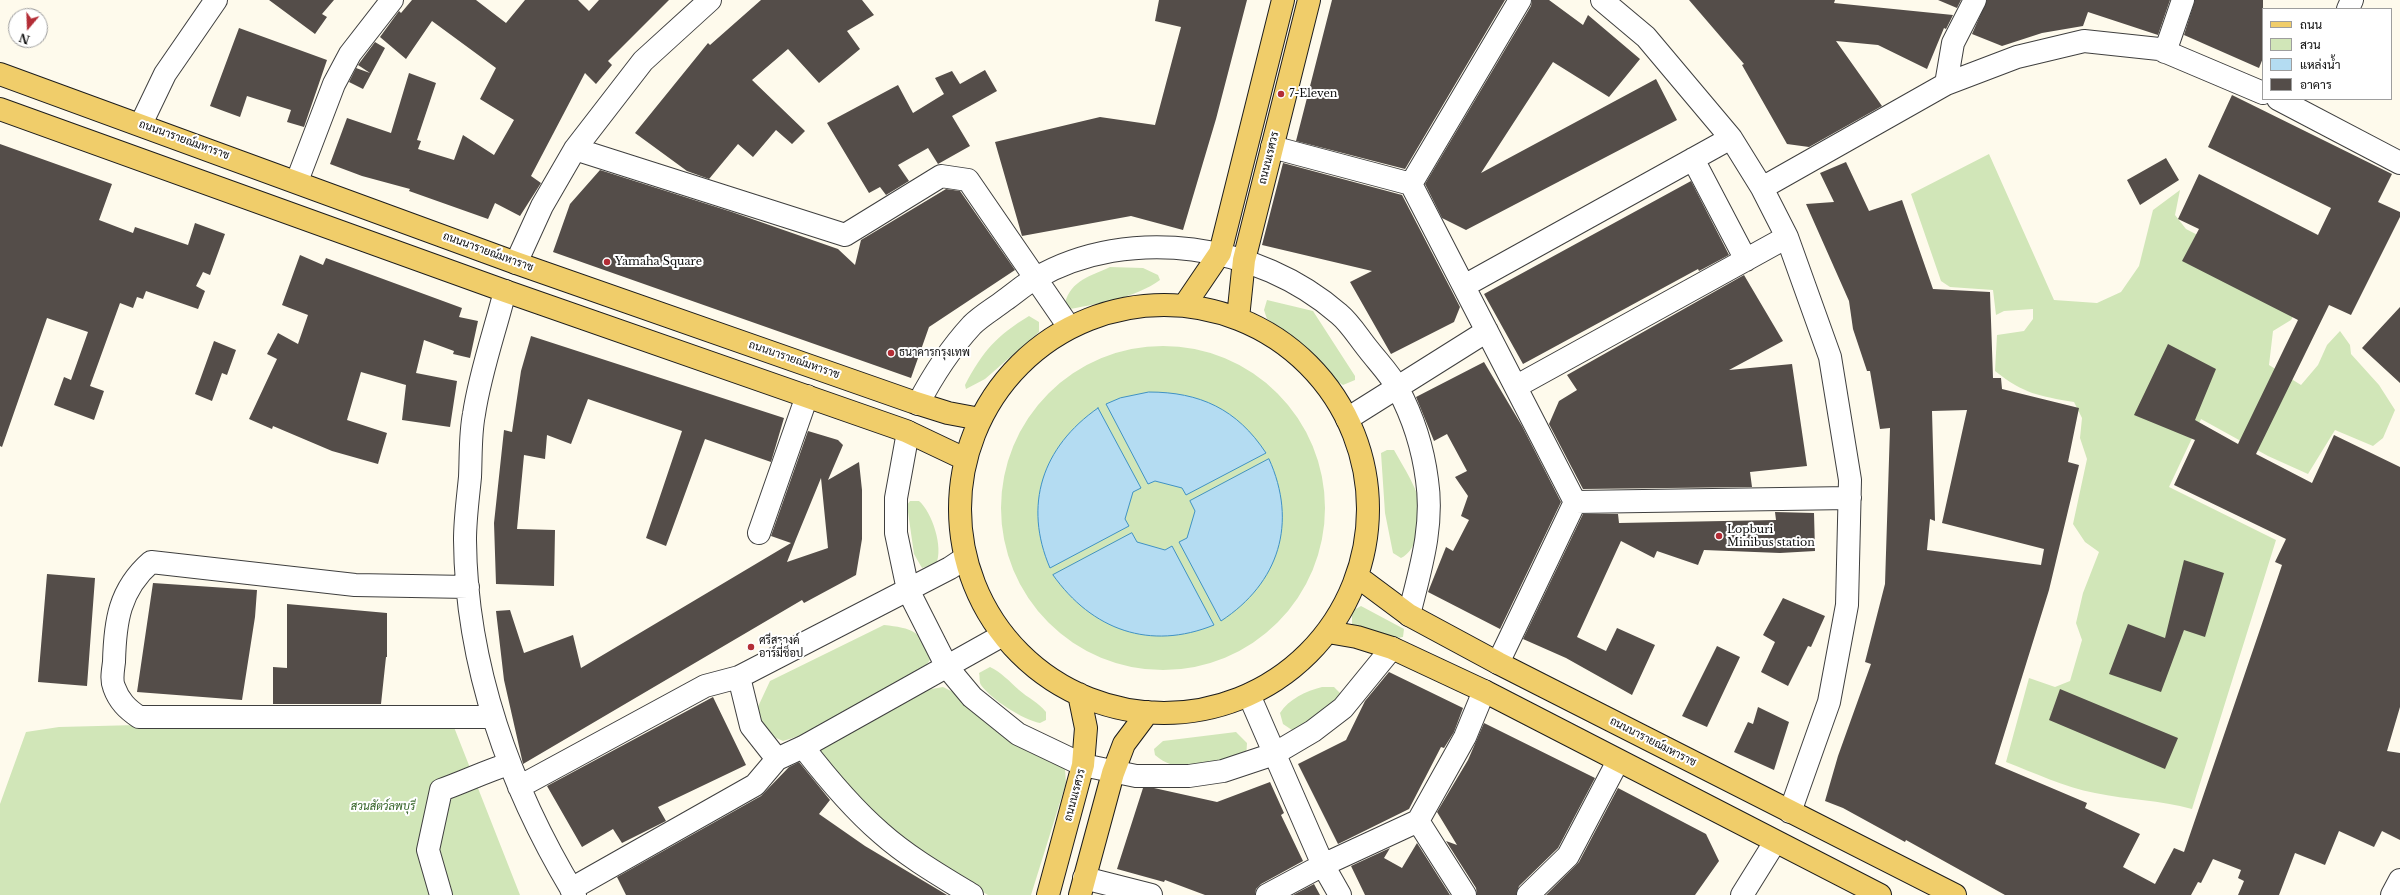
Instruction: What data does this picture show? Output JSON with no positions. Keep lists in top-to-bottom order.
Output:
{
  "streets": {
    "main road": ["ถนนนารายณ์มหาราช", "ถนนนเรศวร"]
  },
  "parks": ["สวนสัตว์ลพบุรี"],
  "places": [
    "7-Eleven",
    "Yamaha Square",
    "ธนาคารกรุงเทพ",
    "Lopburi Minibus station",
    "ศรีสุรางค์ อาร์มี่ช็อป"
  ],
  "legend": [
    "ถนน",
    "สวน",
    "แหล่งน้ำ",
    "อาคาร"
  ],
  "north": "bottom"
}
